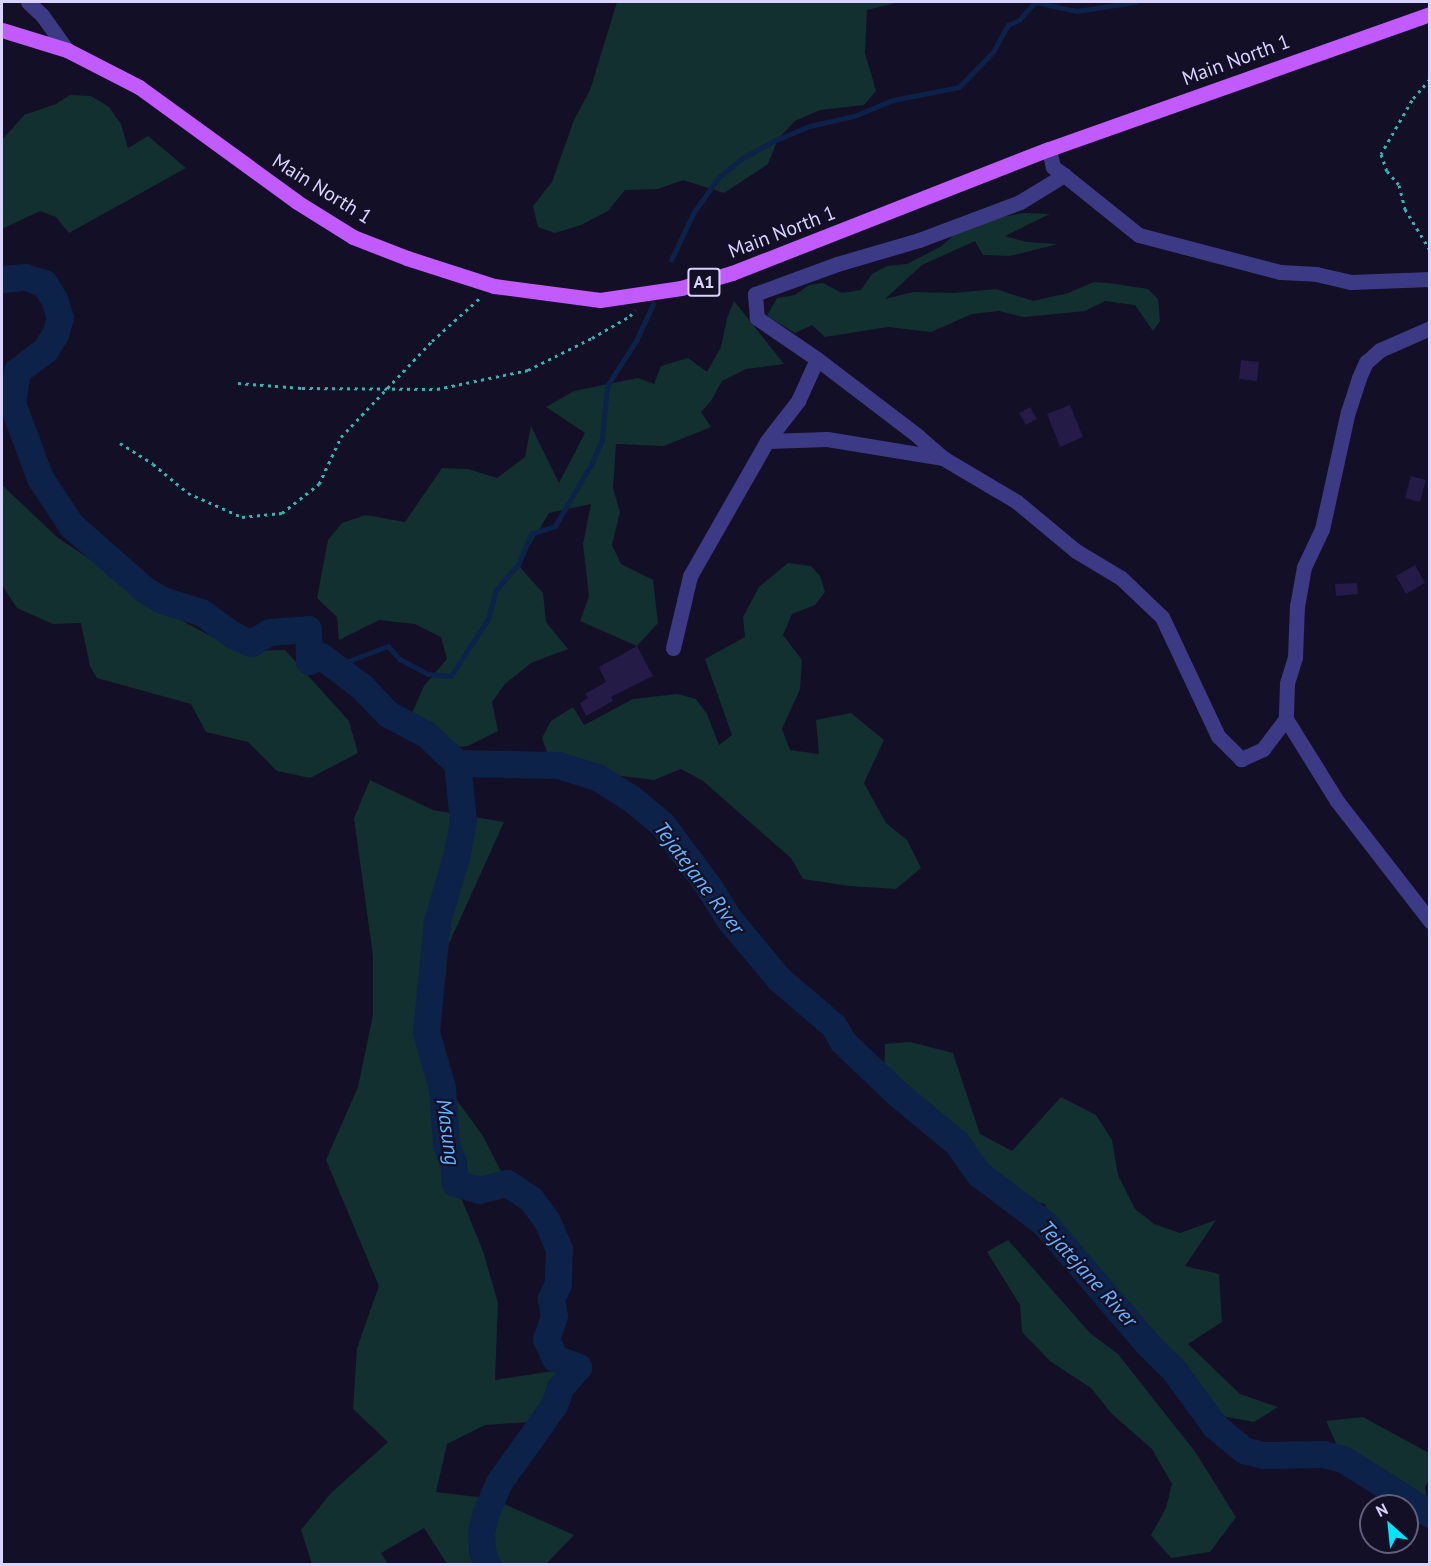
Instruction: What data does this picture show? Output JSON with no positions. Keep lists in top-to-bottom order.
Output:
{
  "streets": {
    "main road": ["Main North 1", "A1"]
  },
  "water": ["Tejatejane River", "Masung"],
  "north": "top left"
}
